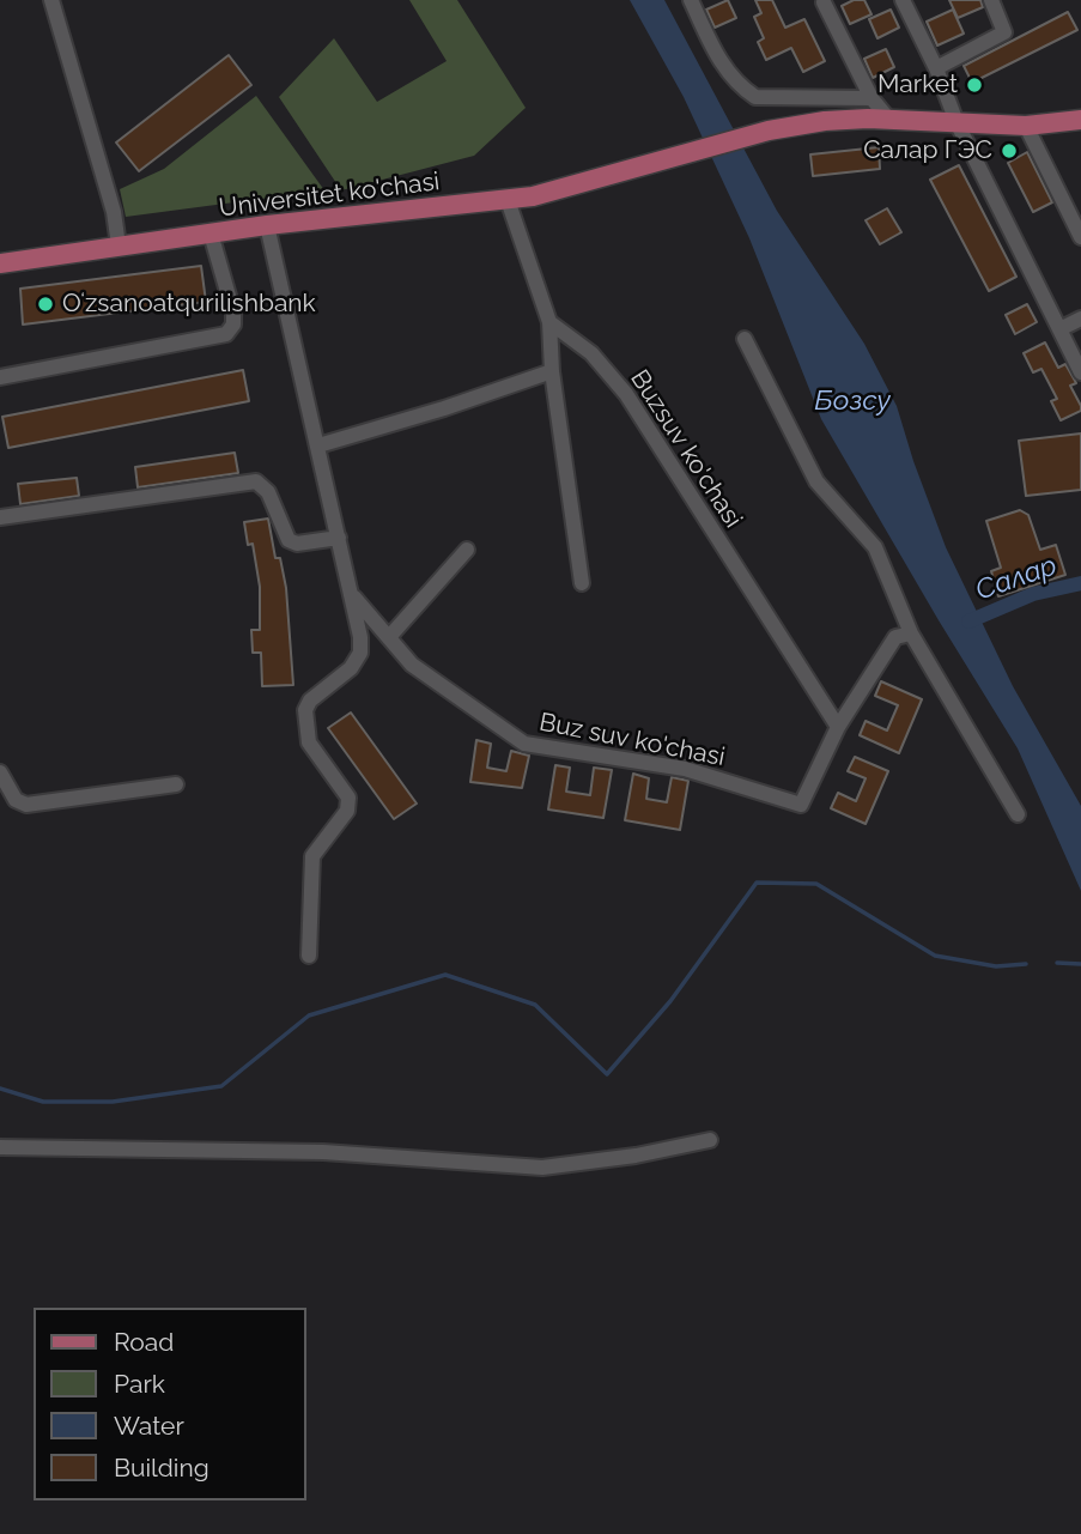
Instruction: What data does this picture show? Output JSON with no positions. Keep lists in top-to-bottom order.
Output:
{
  "streets": {
    "main road": ["Universitet ko'chasi"],
    "street": ["Buzsuv ko'chasi", "Buz suv ko'chasi"]
  },
  "crossings": [
    ["Buzsuv ko'chasi", "Buz suv ko'chasi"]
  ],
  "water": ["Бозсу", "Салар"],
  "places": ["Market", "Салар ГЭС", "Oʻzsanoatqurilishbank"],
  "legend": [
    "Road",
    "Park",
    "Water",
    "Building"
  ]
}
